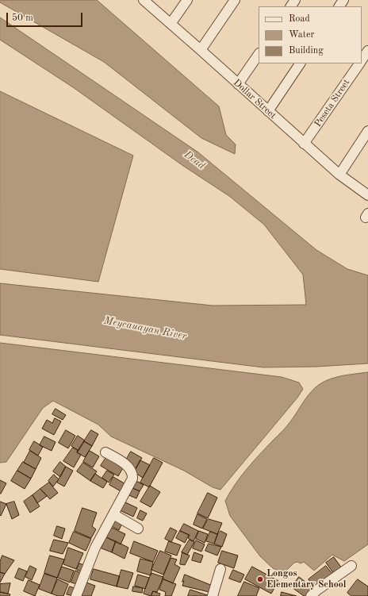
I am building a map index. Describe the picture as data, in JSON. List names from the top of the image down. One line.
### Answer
{"streets":{"street":["Dollar Street","Peseta Street"]},"crossings":[["Dollar Street","Peseta Street"]],"water":["Dead","Meycauayan River"],"places":["Longos Elementary School"],"legend":["Road","Water","Building"],"scale_bar":"50 m"}
